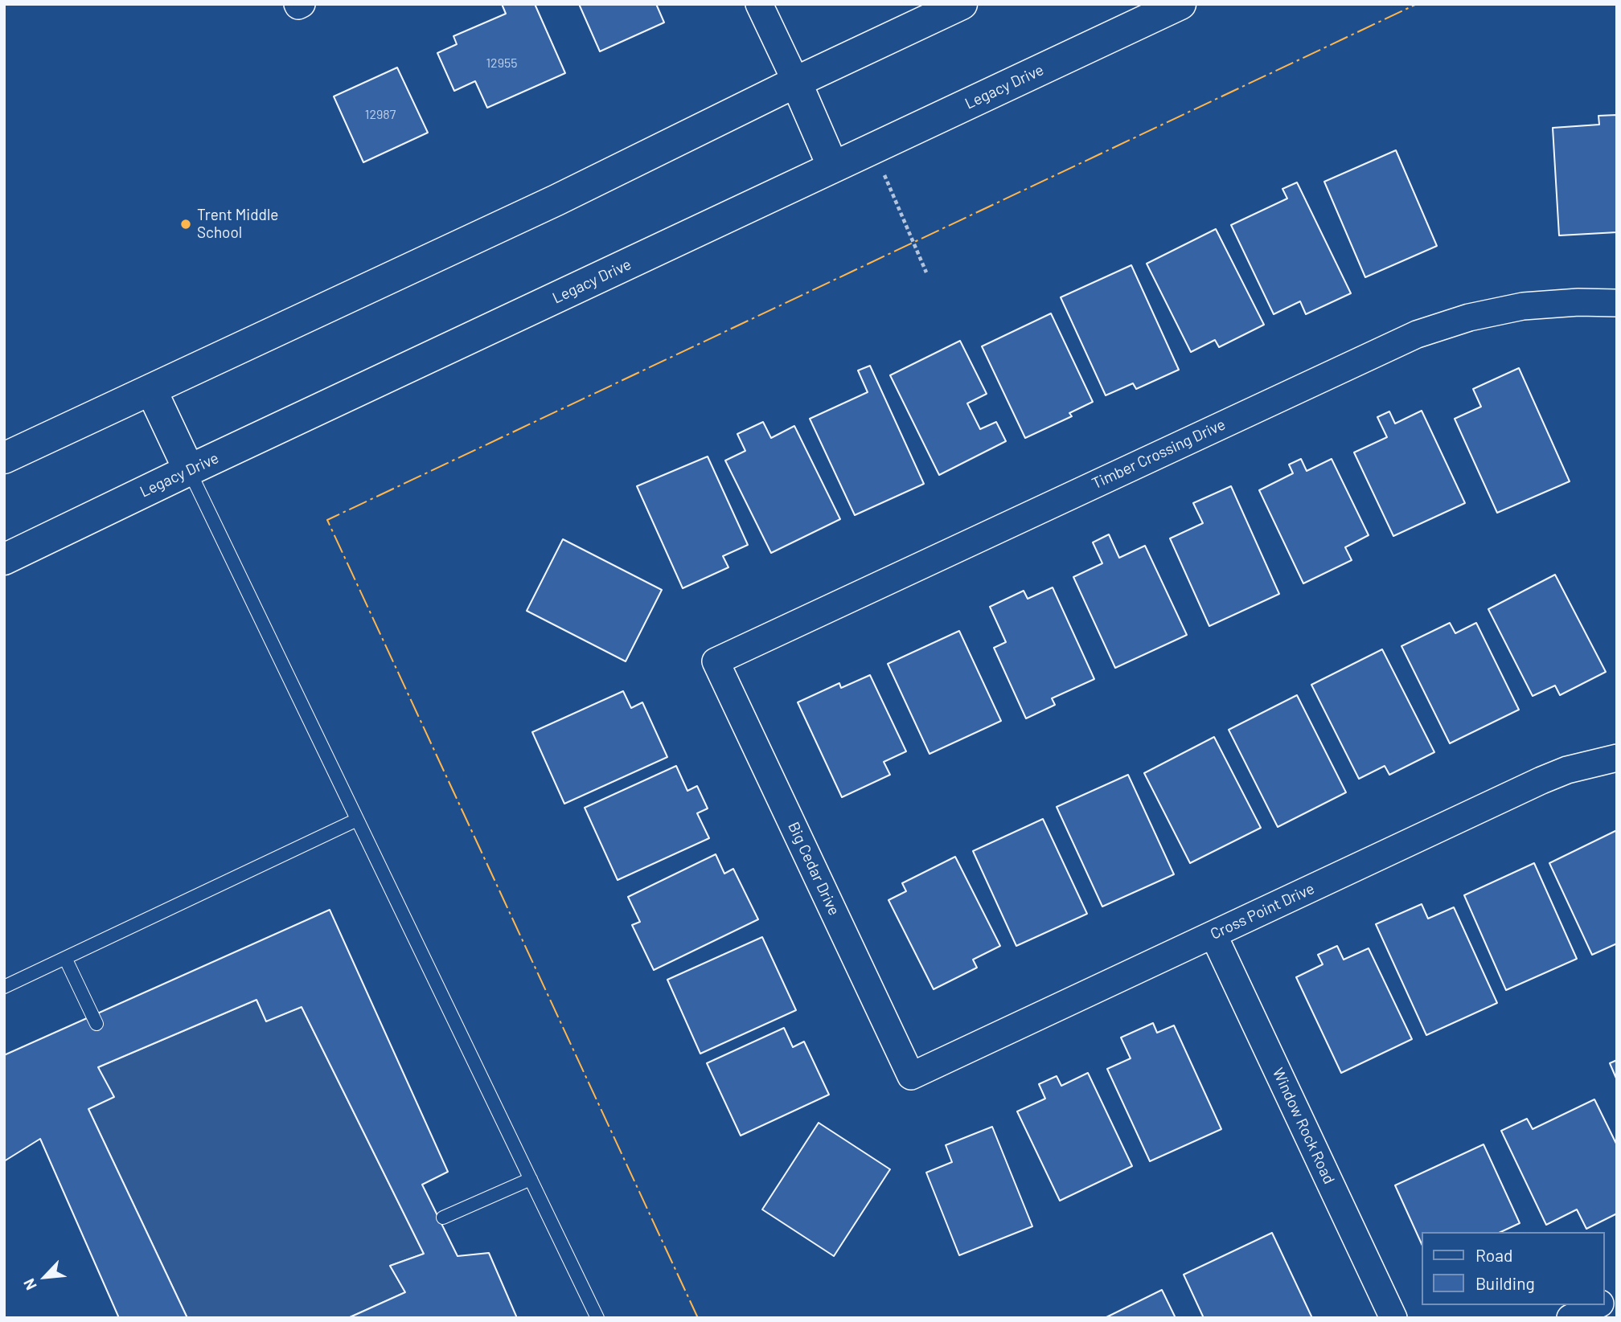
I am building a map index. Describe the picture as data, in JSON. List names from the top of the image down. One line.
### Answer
{"streets":{"main road":["Legacy Drive"],"street":["Timber Crossing Drive","Big Cedar Drive","Cross Point Drive","Window Rock Road"]},"crossings":[["Timber Crossing Drive","Big Cedar Drive"],["Big Cedar Drive","Cross Point Drive"],["Cross Point Drive","Window Rock Road"]],"places":["Trent Middle School"],"house_numbers":["12955","12987"],"legend":["Road","Building"],"north":"bottom left"}
